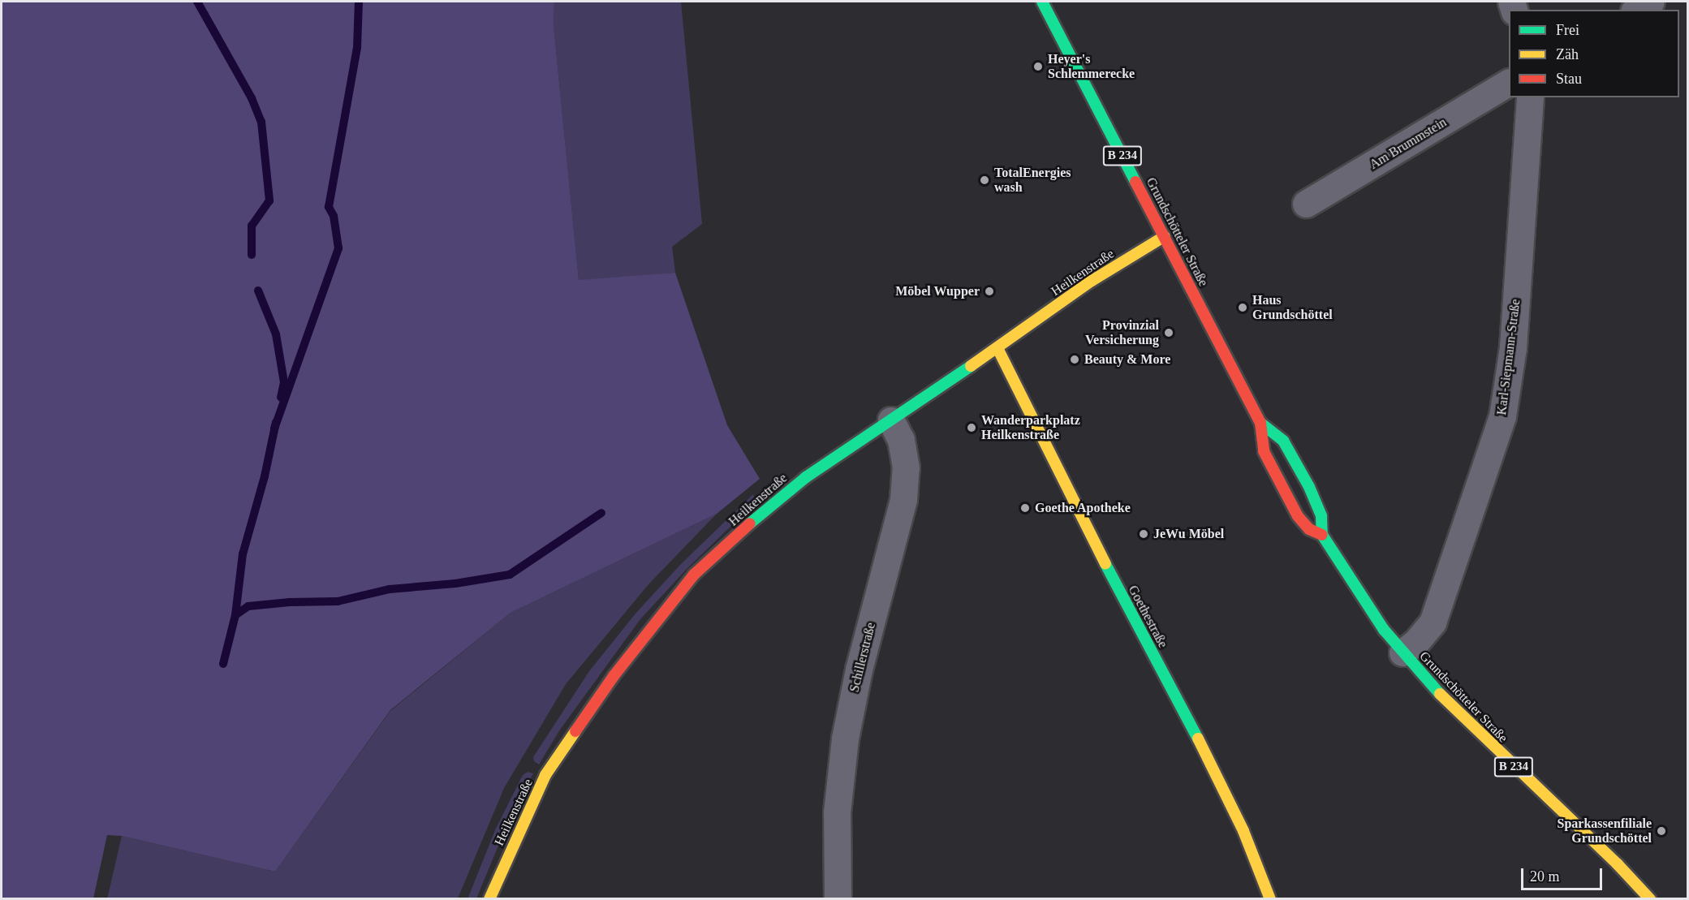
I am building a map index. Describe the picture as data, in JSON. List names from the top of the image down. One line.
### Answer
{"streets":{"street":["Am Brummstein","B 234","Grundschötteler Straße","Heilkenstraße","Karl-Siepmann-Straße","Goethestraße","Schillerstraße"]},"crossings":[["Grundschötteler Straße","Heilkenstraße"],["Grundschötteler Straße","Karl-Siepmann-Straße"],["Heilkenstraße","Goethestraße"],["Heilkenstraße","Schillerstraße"]],"places":["Heyer's Schlemmerecke","TotalEnergies wash","Möbel Wupper","Haus Grundschöttel","Provinzial Versicherung","Beauty & More","Wanderparkplatz Heilkenstraße","Goethe Apotheke","JeWu Möbel","Sparkassenfiliale Grundschöttel"],"legend":["Frei","Zäh","Stau"],"scale_bar":"20 m"}
